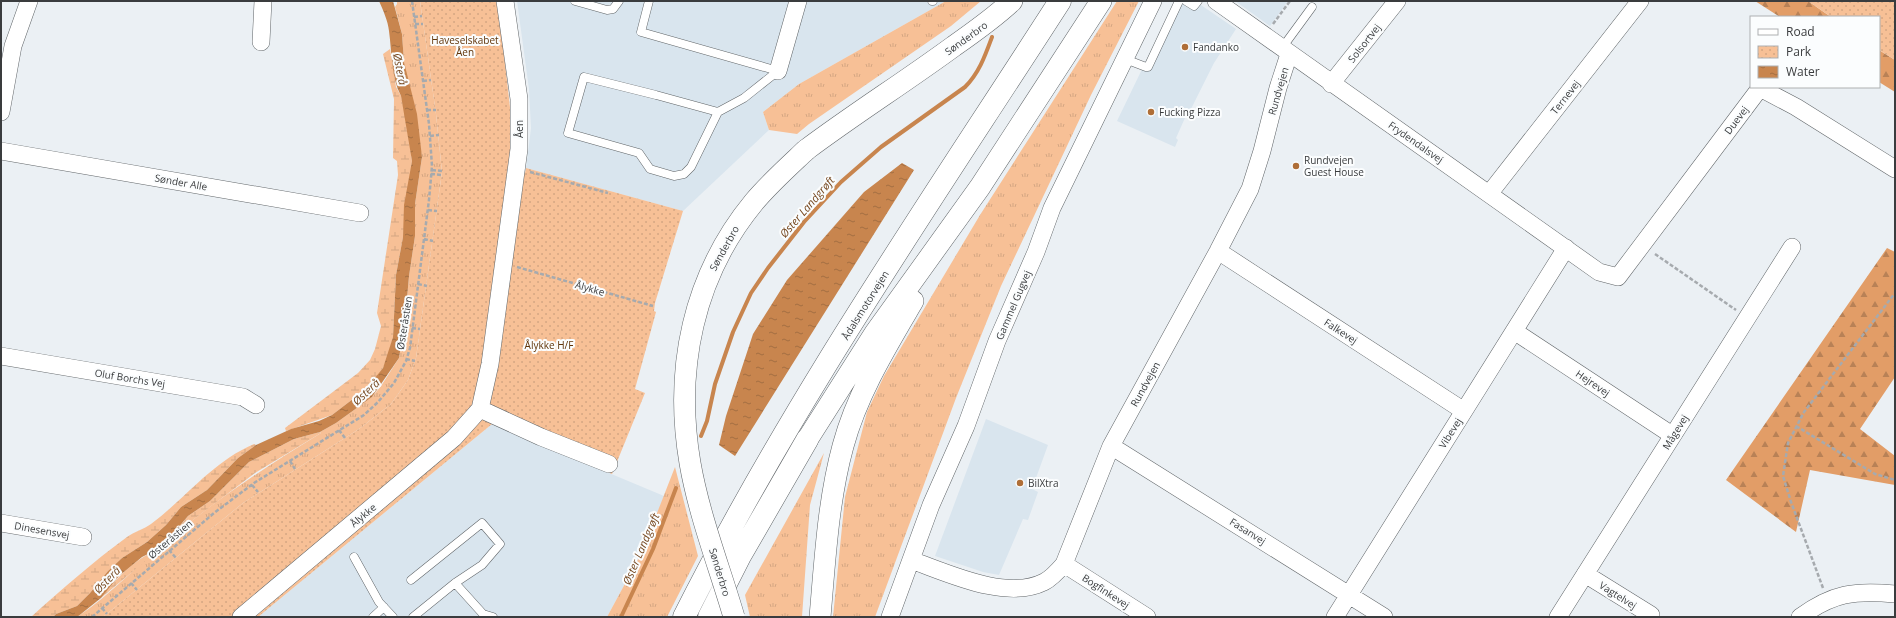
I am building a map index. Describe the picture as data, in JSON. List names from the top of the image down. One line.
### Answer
{"streets":{"highway":["Ådalsmotorvejen"],"street":["Sønderbro","Solsortvej","Rundvejen","Ternevej","Duevej","Åen","Frydendalsvej","Sønder Alle","Ålykke","Gammel Gugvej","Falkevej","Oluf Borchs Vej","Hejrevej","Mågevej","Vibevej","Dinesensvej","Fasanvej","Bogfinkevej","Vagtelvej"],"path":["Østeråstien"]},"crossings":[["Solsortvej","Frydendalsvej"],["Rundvejen","Frydendalsvej"],["Rundvejen","Gammel Gugvej"],["Rundvejen","Falkevej"],["Rundvejen","Fasanvej"],["Rundvejen","Bogfinkevej"],["Ternevej","Frydendalsvej"],["Duevej","Frydendalsvej"],["Åen","Ålykke"],["Frydendalsvej","Vibevej"],["Falkevej","Vibevej"],["Hejrevej","Mågevej"],["Hejrevej","Vibevej"],["Mågevej","Vagtelvej"],["Vibevej","Fasanvej"]],"water":["Østerå","Øster Landgrøft"],"parks":["Haveselskabet Åen","Ålykke H/F"],"places":["Fandanko","Fucking Pizza","Rundvejen Guest House","BilXtra"],"legend":["Road","Park","Water"]}
